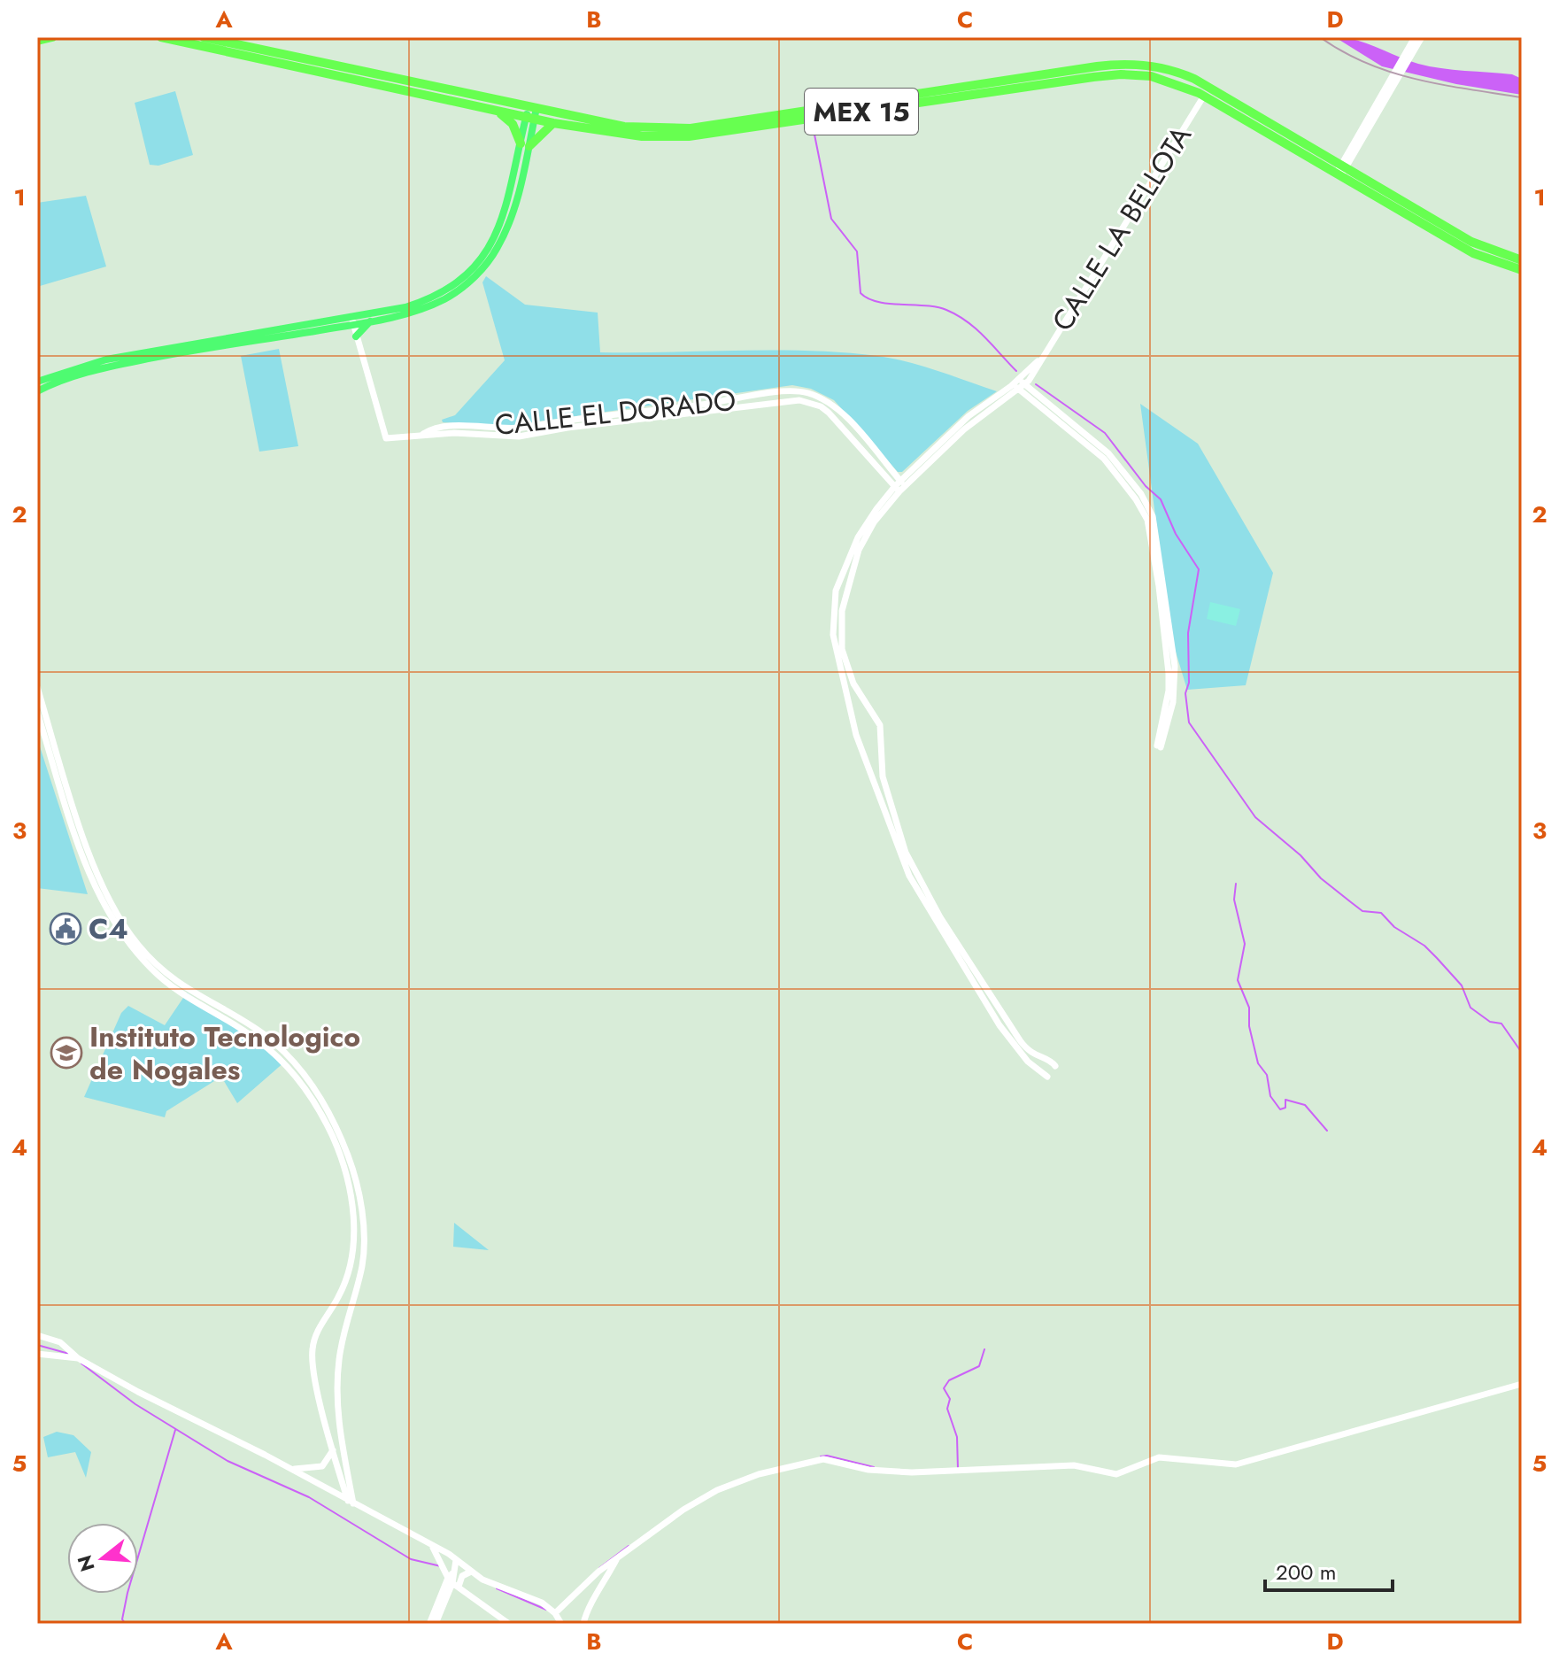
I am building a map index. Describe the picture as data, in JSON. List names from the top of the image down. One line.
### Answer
{"streets":{"highway":["MEX 15"],"street":["CALLE LA BELLOTA","CALLE EL DORADO"]},"crossings":[["MEX 15","CALLE LA BELLOTA"]],"places":{"public building":["C4"],"school or university":["Instituto Tecnologico de Nogales"]},"scale_bar":"200 m","north":"left","grid":{"columns":["A","B","C","D"],"rows":["1","2","3","4","5"]}}
